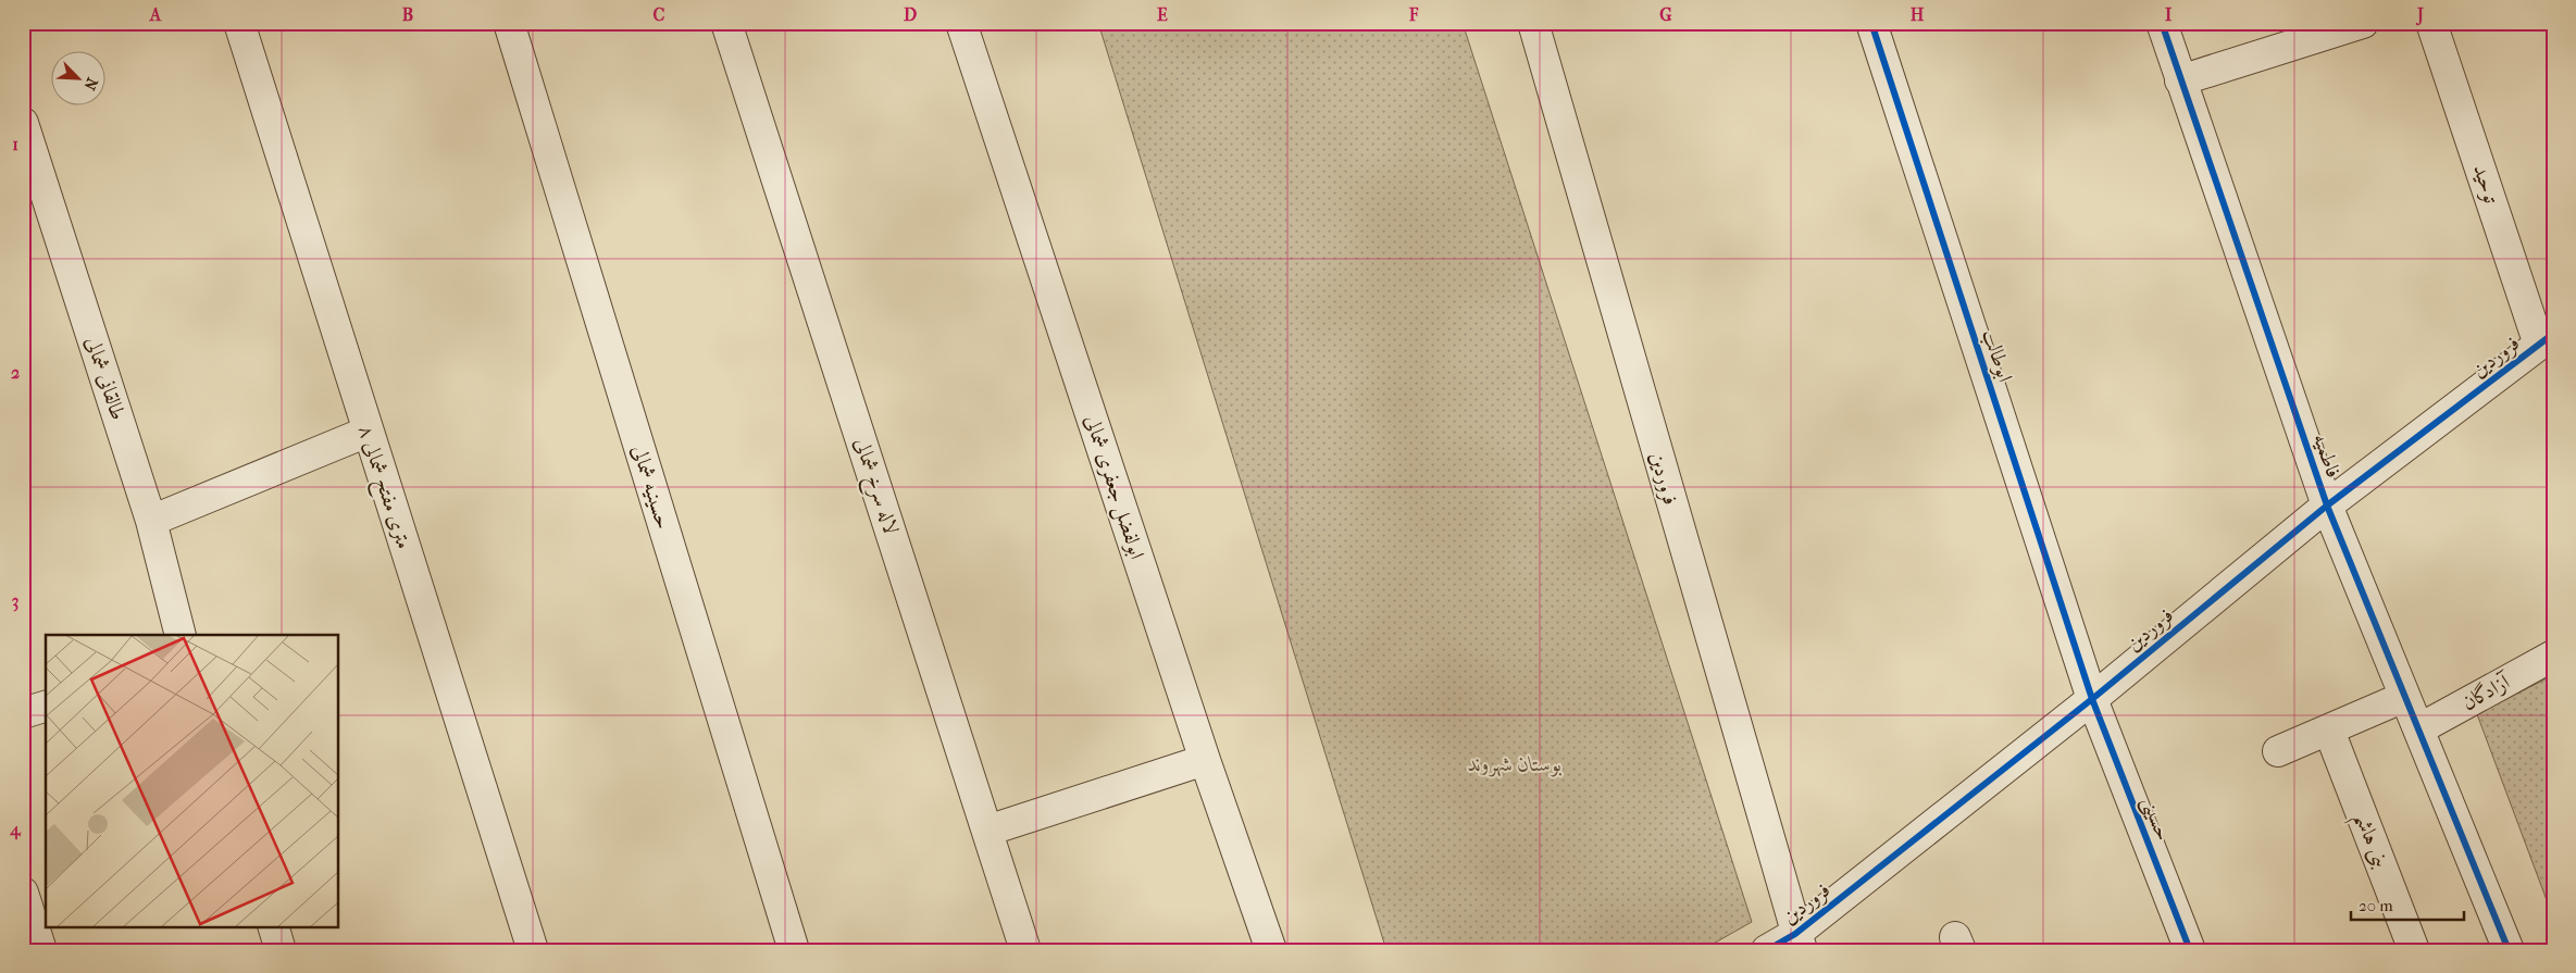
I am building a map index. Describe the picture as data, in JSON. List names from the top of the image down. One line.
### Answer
{"streets":{"street":["توحید","ابوطالب","فروردین","طالقانی شمالی","فاطمیه","لاله سرخ شمالی","۸ متری مفتح شمالی","حسینیه شمالی","ابولفضل جعفری شمالی","آزادگان","حسینی","بنی هاشم"]},"crossings":[["توحید","فروردین"],["ابوطالب","فروردین"],["ابوطالب","حسینی"],["فروردین","فاطمیه"],["فروردین","حسینی"],["فاطمیه","آزادگان"]],"parks":["بوستان شهروند"],"scale_bar":"20 m","north":"bottom right","grid":{"columns":["A","B","C","D","E","F","G","H","I","J"],"rows":["1","2","3","4"]}}
